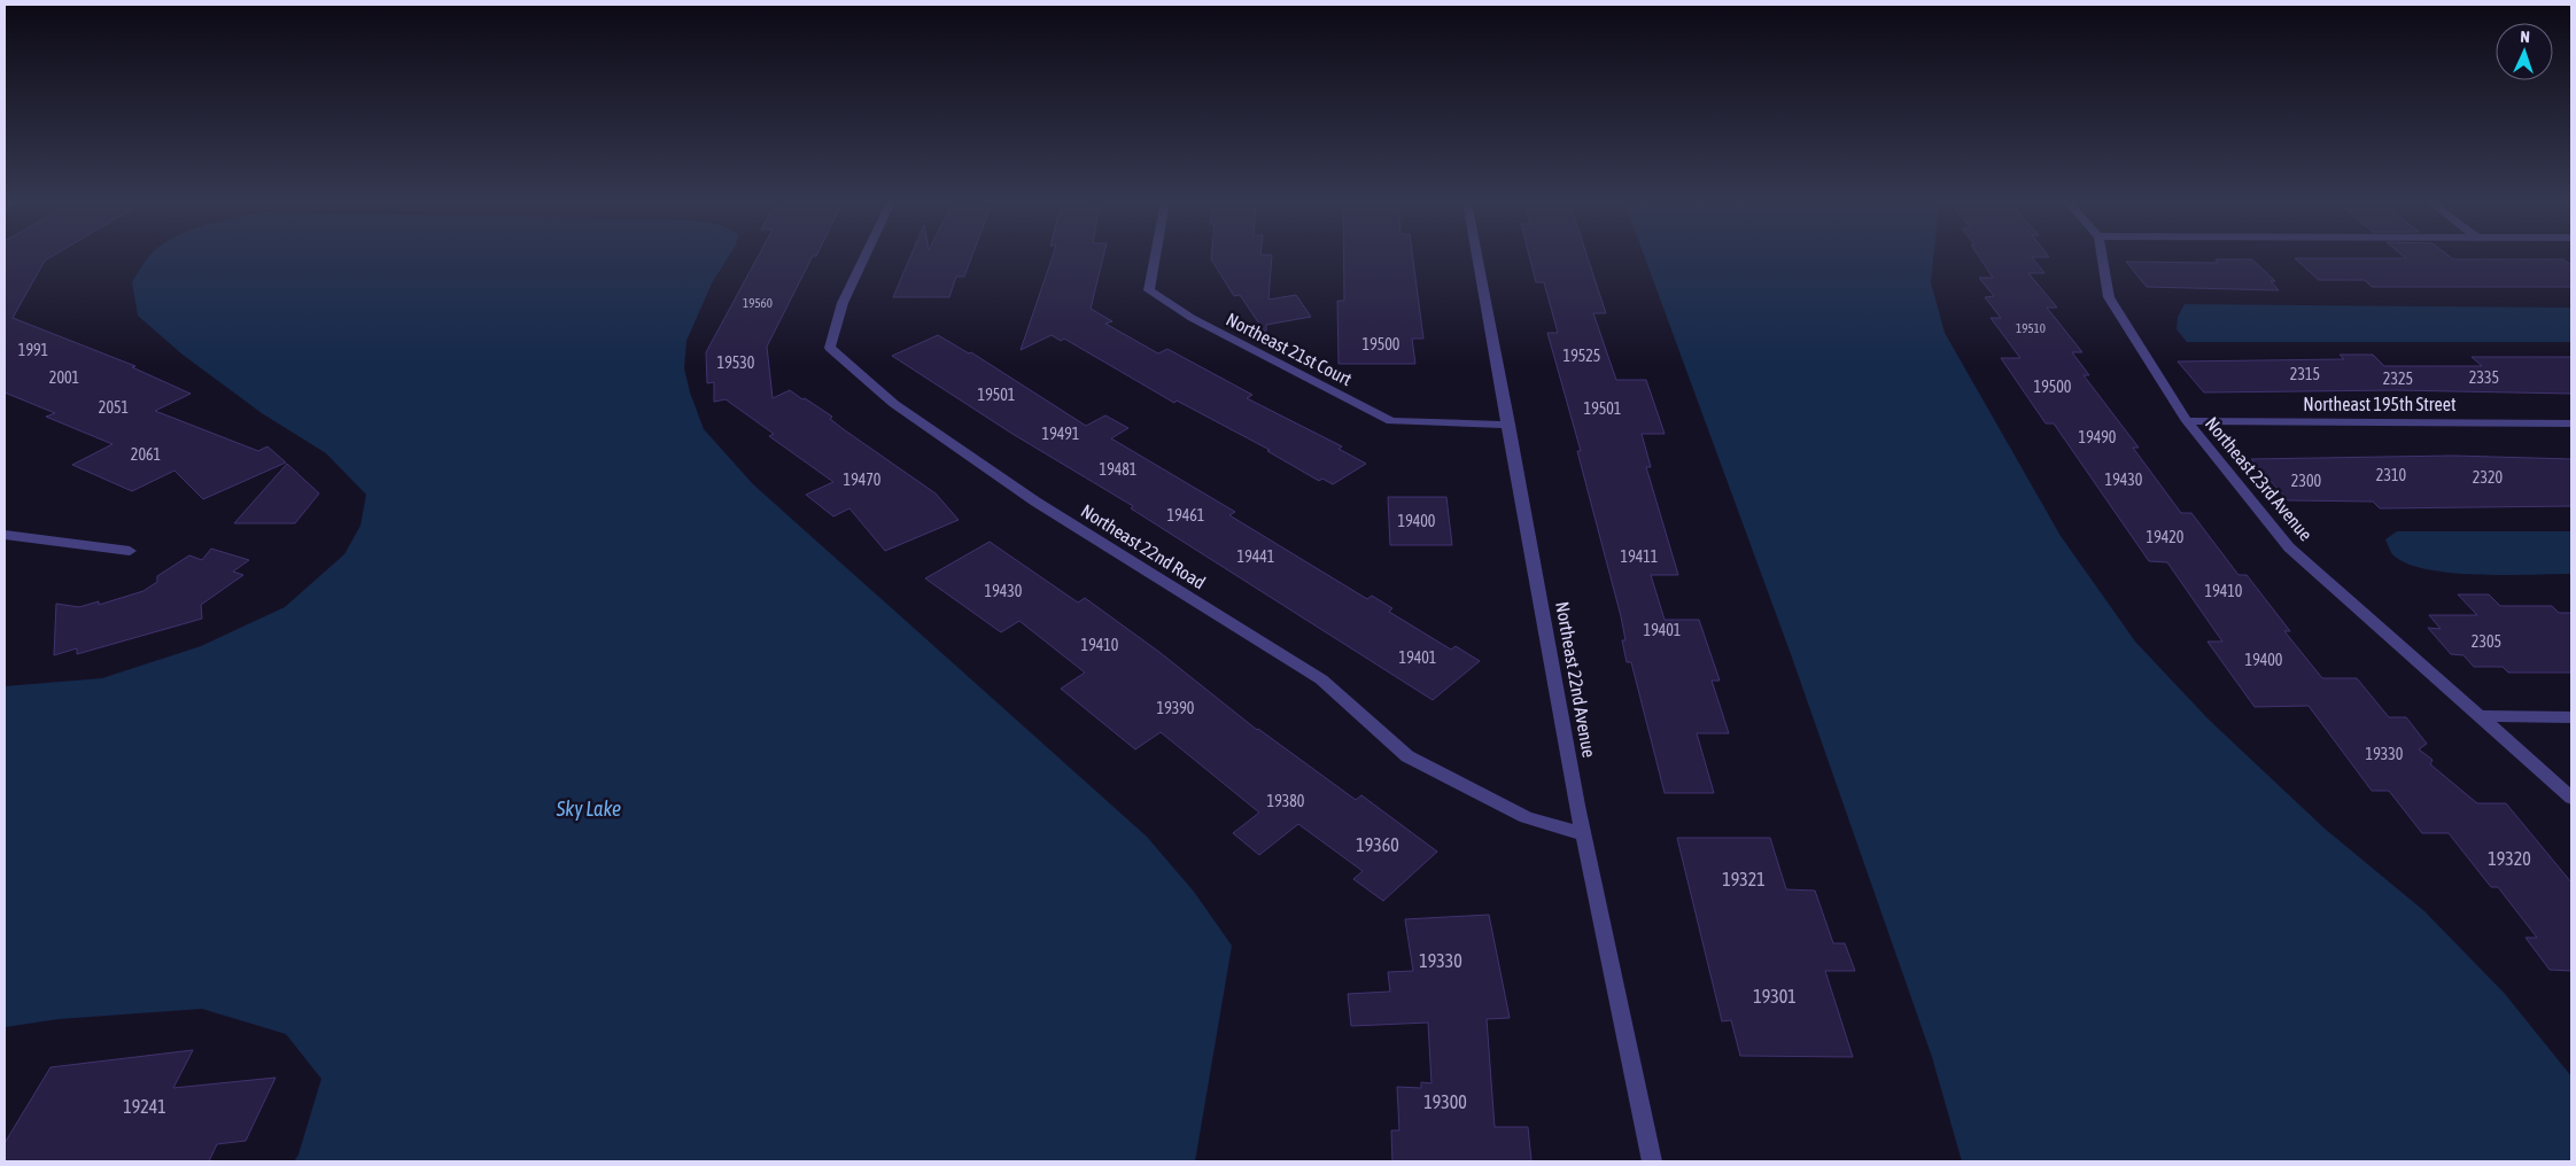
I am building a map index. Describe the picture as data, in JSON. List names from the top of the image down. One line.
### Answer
{"streets":{"street":["Northeast 21st Court","Northeast 195th Street","Northeast 23rd Avenue","Northeast 22nd Road","Northeast 22nd Avenue"]},"crossings":[["Northeast 21st Court","Northeast 22nd Avenue"],["Northeast 195th Street","Northeast 23rd Avenue"],["Northeast 22nd Road","Northeast 22nd Avenue"]],"water":["Sky Lake"],"house_numbers":["19560","19510","19500","1991","19525","19530","2315","2001","2335","2325","19500","19501","2051","19501","19491","19490","2061","19481","2310","2320","19470","19430","2300","19461","19400","19420","19441","19411","19430","19410","19401","2305","19410","19401","19400","19390","19330","19380","19360","19320","19321","19330","19301","19300","19241"],"north":"top"}
